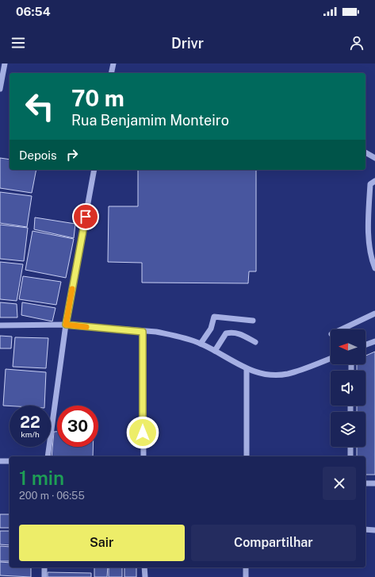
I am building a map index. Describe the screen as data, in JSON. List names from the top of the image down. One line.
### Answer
{"north":"left","page":{"status":"06:54","header":"Drivr","turn":["70 m","Rua Benjamim Monteiro"],"then":"Depois","speed":"22 km/h","limit":"30","heading":["1 min","200 m · 06:55"],"buttons":["Sair","Compartilhar"]}}
